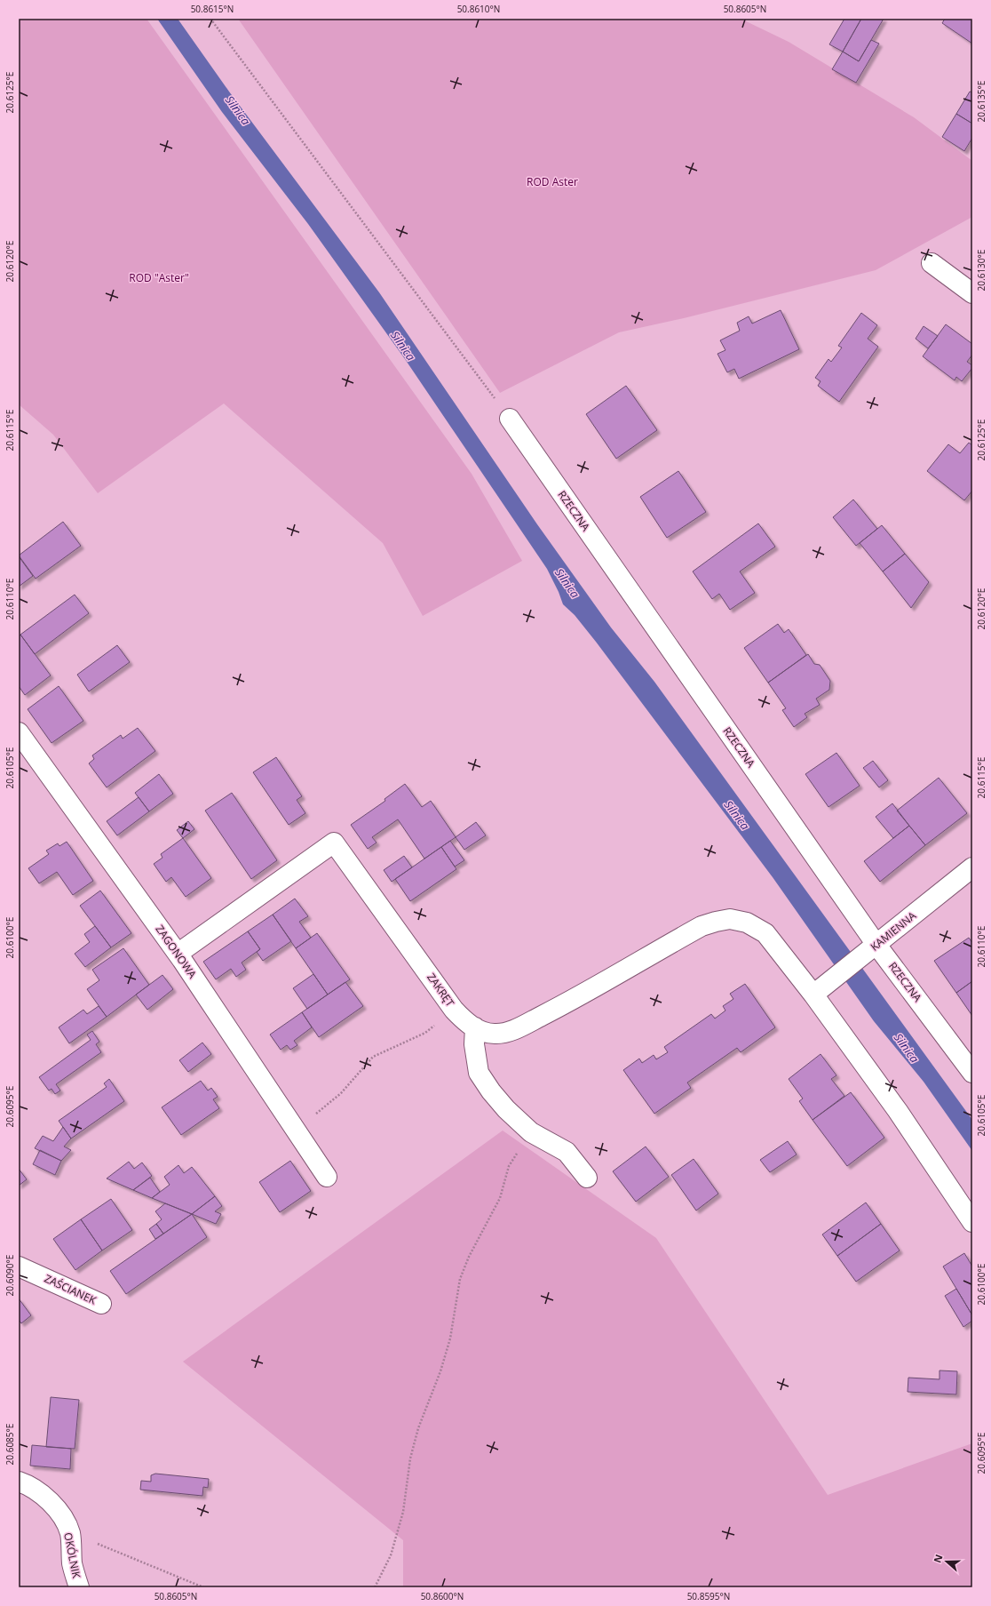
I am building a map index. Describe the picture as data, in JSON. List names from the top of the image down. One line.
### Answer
{"streets":{"street":["RZECZNA","KAMIENNA","ZAGONOWA","ZAKRĘT","ZAŚCIANEK","OKÓLNIK"]},"crossings":[["RZECZNA","KAMIENNA"],["ZAGONOWA","ZAKRĘT"]],"water":["Silnica"],"parks":["ROD Aster","ROD \"Aster\""],"north":"left","coordinates":["50.8615°N","50.8610°N","50.8605°N","20.6125°E","20.6135°E","20.6120°E","20.6130°E","20.6115°E","20.6110°E","20.6105°E","20.6100°E","20.6095°E","20.6090°E","20.6085°E","50.8600°N","50.8595°N"]}
